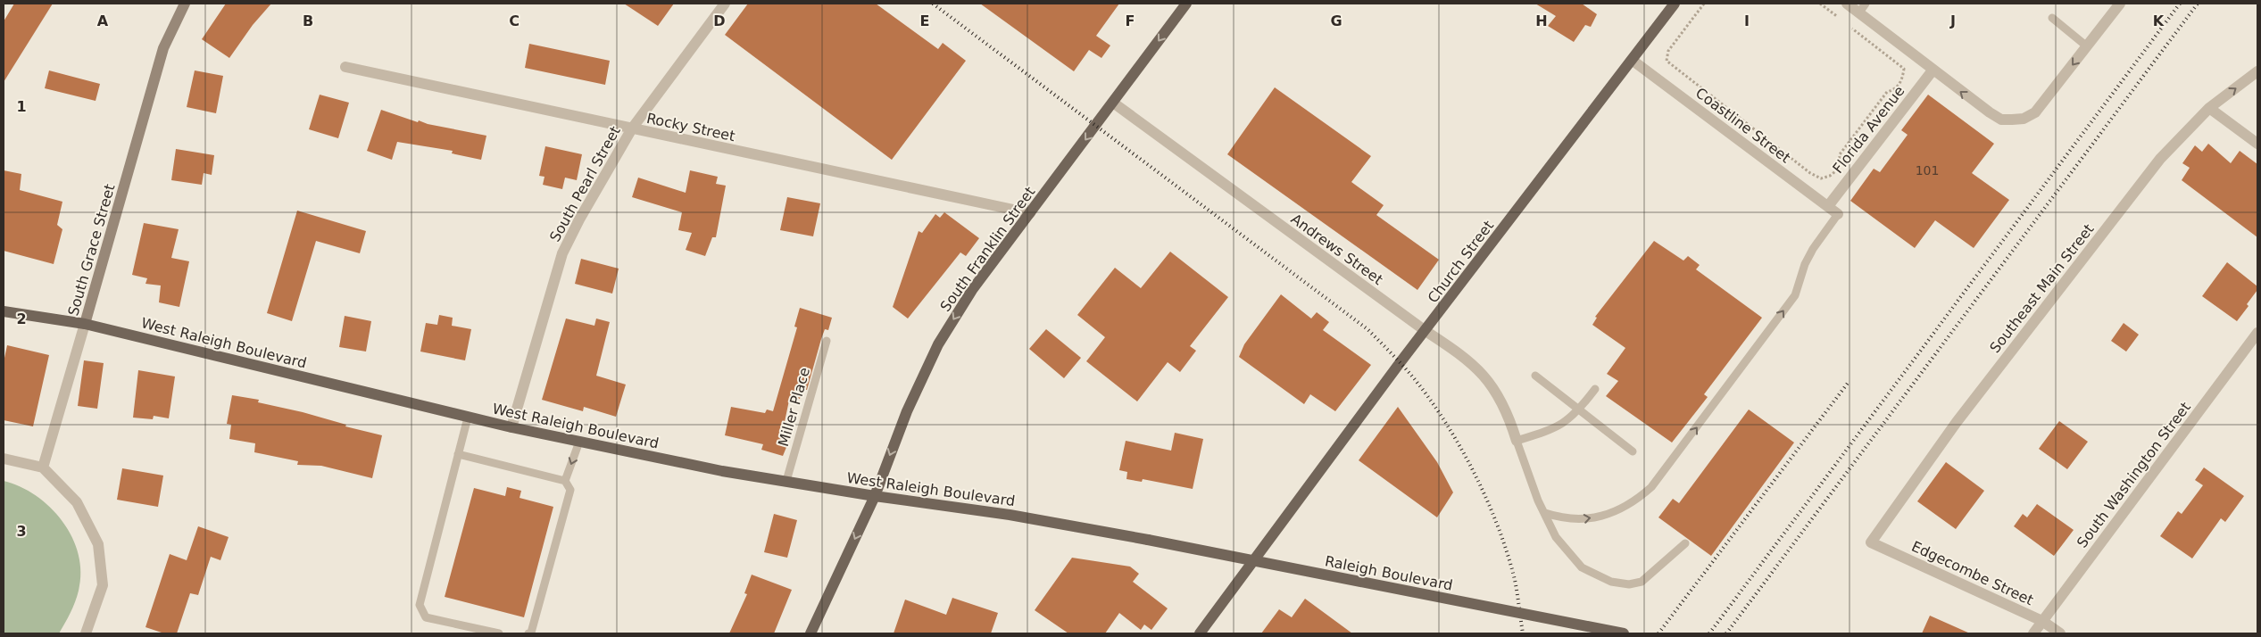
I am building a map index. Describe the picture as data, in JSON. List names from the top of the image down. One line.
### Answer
{"streets":{"main road":["South Franklin Street","Church Street","West Raleigh Boulevard","Raleigh Boulevard"],"street":["Coastline Street","Rocky Street","Florida Avenue","South Pearl Street","Andrews Street","South Grace Street","Southeast Main Street","South Washington Street","Edgecombe Street"],"lane":["Miller Place"]},"crossings":[["Coastline Street","Florida Avenue"],["Coastline Street","Church Street"],["Rocky Street","South Pearl Street"],["Rocky Street","South Franklin Street"],["South Pearl Street","West Raleigh Boulevard"],["South Franklin Street","Andrews Street"],["South Franklin Street","West Raleigh Boulevard"],["Andrews Street","Church Street"],["South Grace Street","West Raleigh Boulevard"],["Southeast Main Street","Edgecombe Street"],["West Raleigh Boulevard","Miller Place"],["West Raleigh Boulevard","Raleigh Boulevard"],["South Washington Street","Edgecombe Street"]],"one_way":["South Franklin Street"],"house_numbers":["101"],"grid":{"columns":["A","B","C","D","E","F","G","H","I","J","K"],"rows":["1","2","3"]}}
